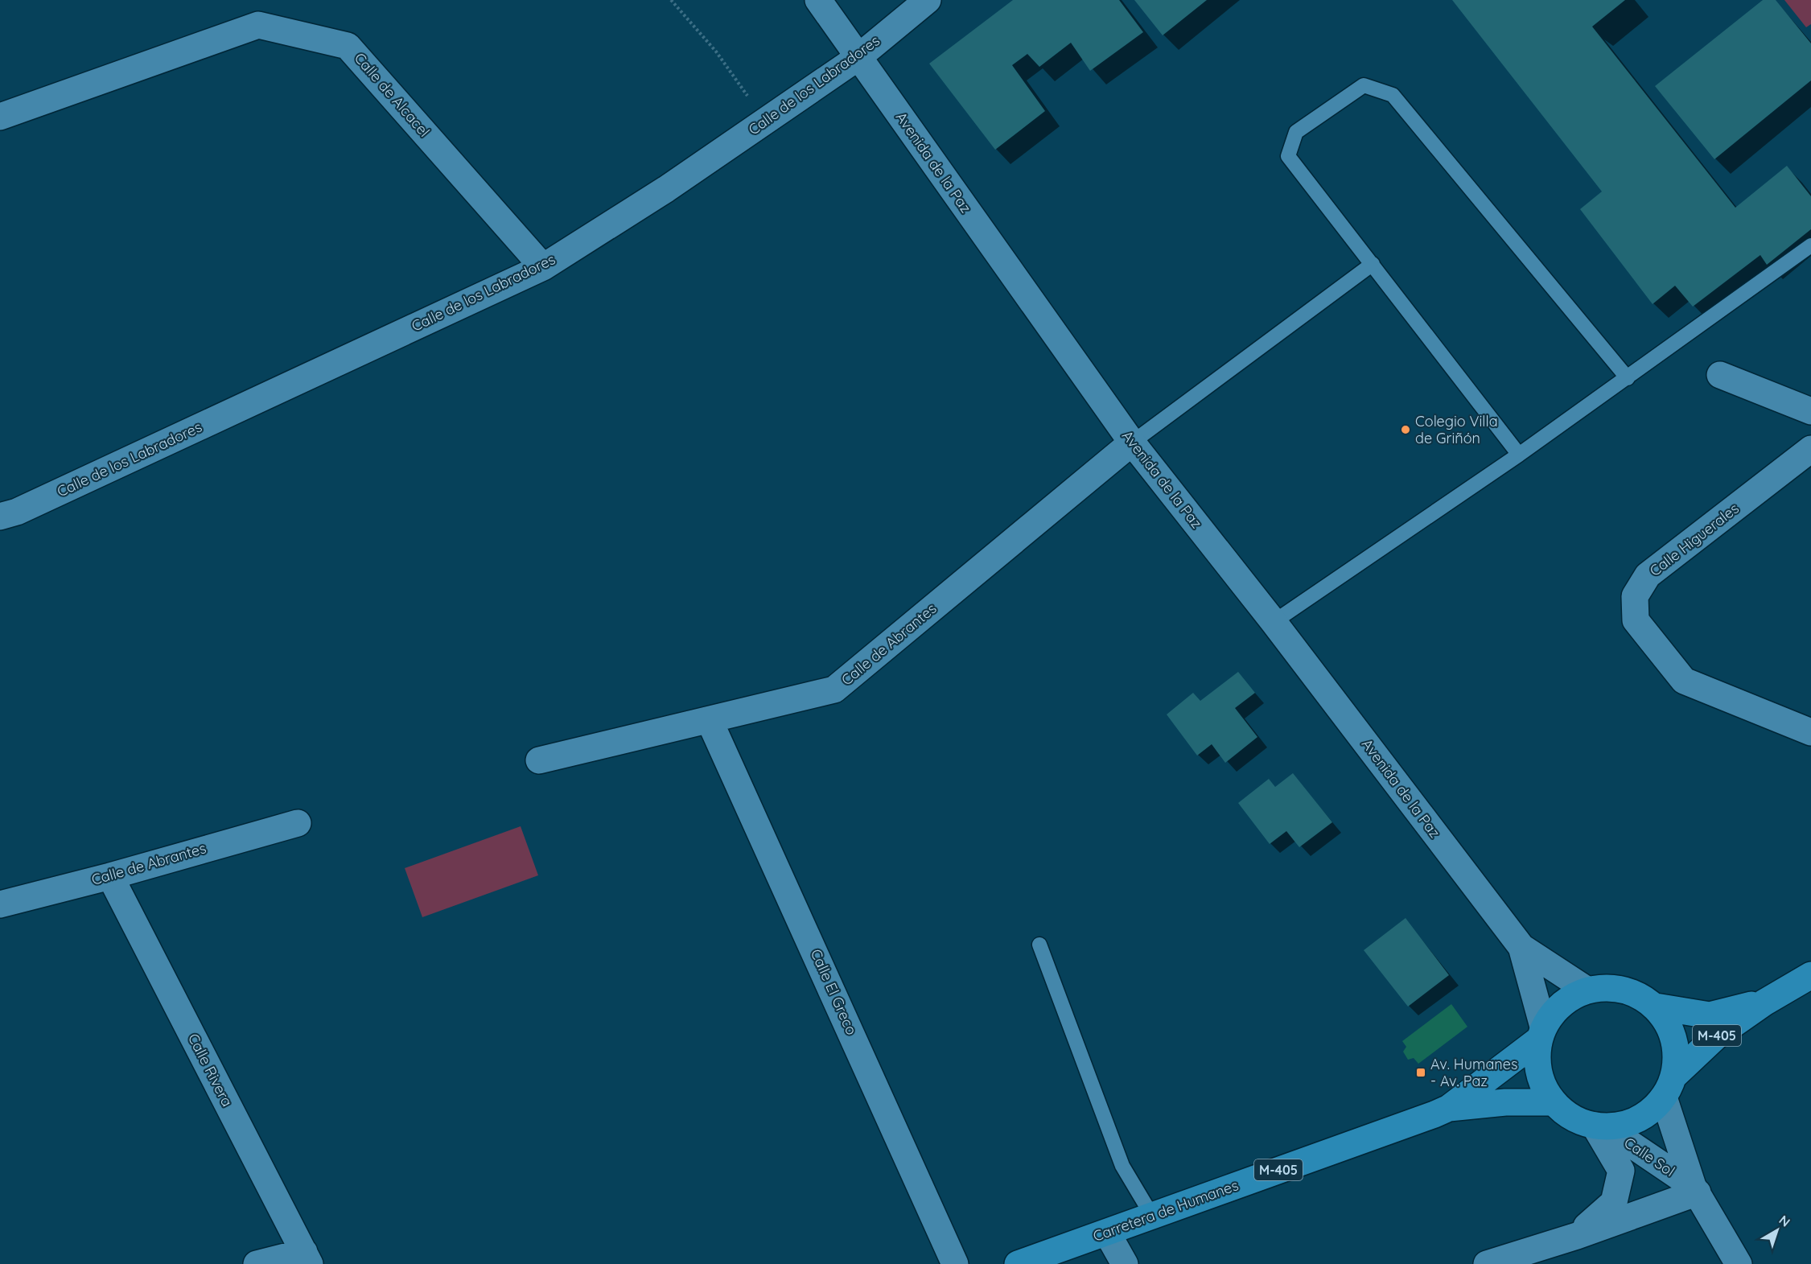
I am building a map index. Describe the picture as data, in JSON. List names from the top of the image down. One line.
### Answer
{"streets":{"main road":["M-405","Carretera de Humanes"],"street":["Calle de los Labradores","Calle de Alcacel","Avenida de la Paz","Calle Higuerales","Calle de Abrantes","Calle El Greco","Calle Rivera","Calle Sol"]},"crossings":[["Calle de los Labradores","Calle de Alcacel"],["Calle de los Labradores","Avenida de la Paz"],["Avenida de la Paz","Calle de Abrantes"],["Avenida de la Paz","M-405"],["Avenida de la Paz","Calle Sol"],["Avenida de la Paz","Carretera de Humanes"],["Calle de Abrantes","Calle El Greco"],["Calle de Abrantes","Calle Rivera"],["M-405","Calle Sol"],["M-405","Carretera de Humanes"],["Calle Sol","Carretera de Humanes"]],"places":{"other":["Colegio Villa de Griñón"],"transit":["Av. Humanes - Av. Paz"]},"north":"top right"}
